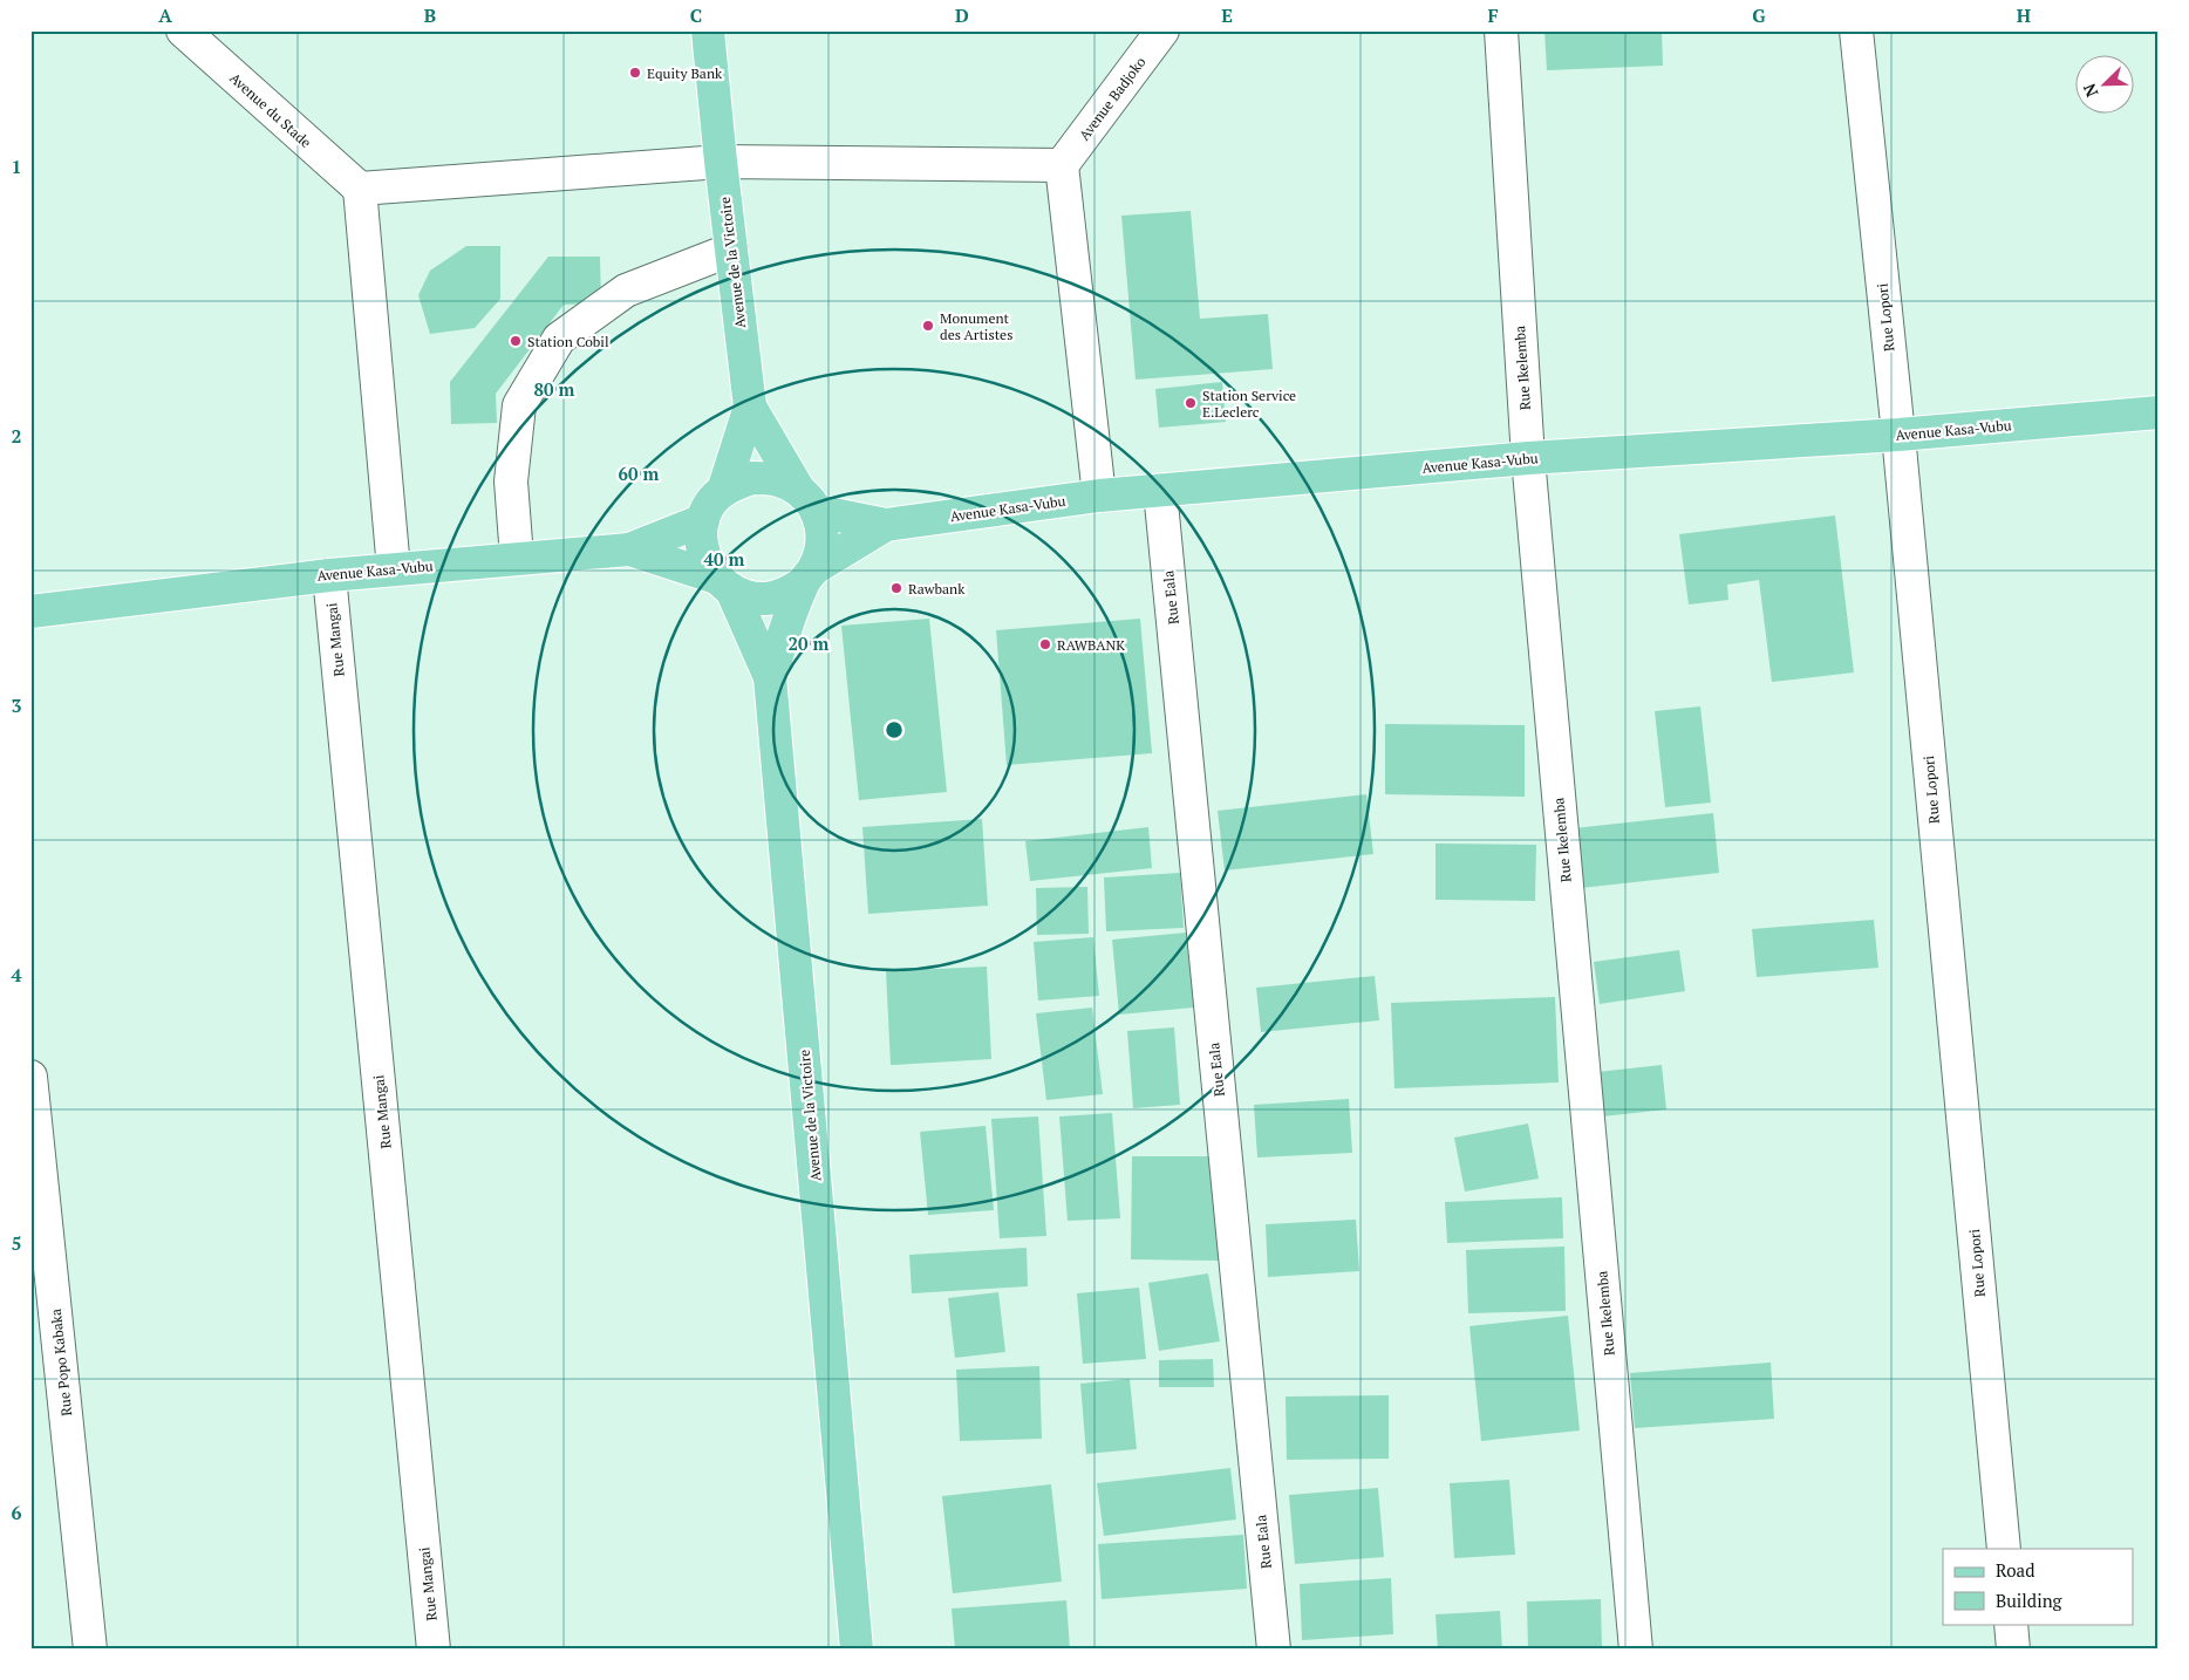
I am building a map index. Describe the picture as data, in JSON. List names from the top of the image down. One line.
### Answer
{"streets":{"main road":["Avenue de la Victoire","Avenue Kasa-Vubu"],"street":["Avenue Badjoko","Avenue du Stade","Rue Lopori","Rue Ikelemba","Rue Eala","Rue Mangai","Rue Popo Kabaka"]},"crossings":[["Avenue de la Victoire","Avenue Kasa-Vubu"],["Rue Lopori","Avenue Kasa-Vubu"],["Rue Ikelemba","Avenue Kasa-Vubu"],["Avenue Kasa-Vubu","Rue Eala"],["Avenue Kasa-Vubu","Rue Mangai"]],"places":["Equity Bank","Monument des Artistes","Station Cobil","Station Service E.Leclerc","Rawbank","RAWBANK"],"legend":["Road","Building"],"north":"bottom left","grid":{"columns":["A","B","C","D","E","F","G","H"],"rows":["1","2","3","4","5","6"]},"rings":["80 m","60 m","40 m","20 m"]}
